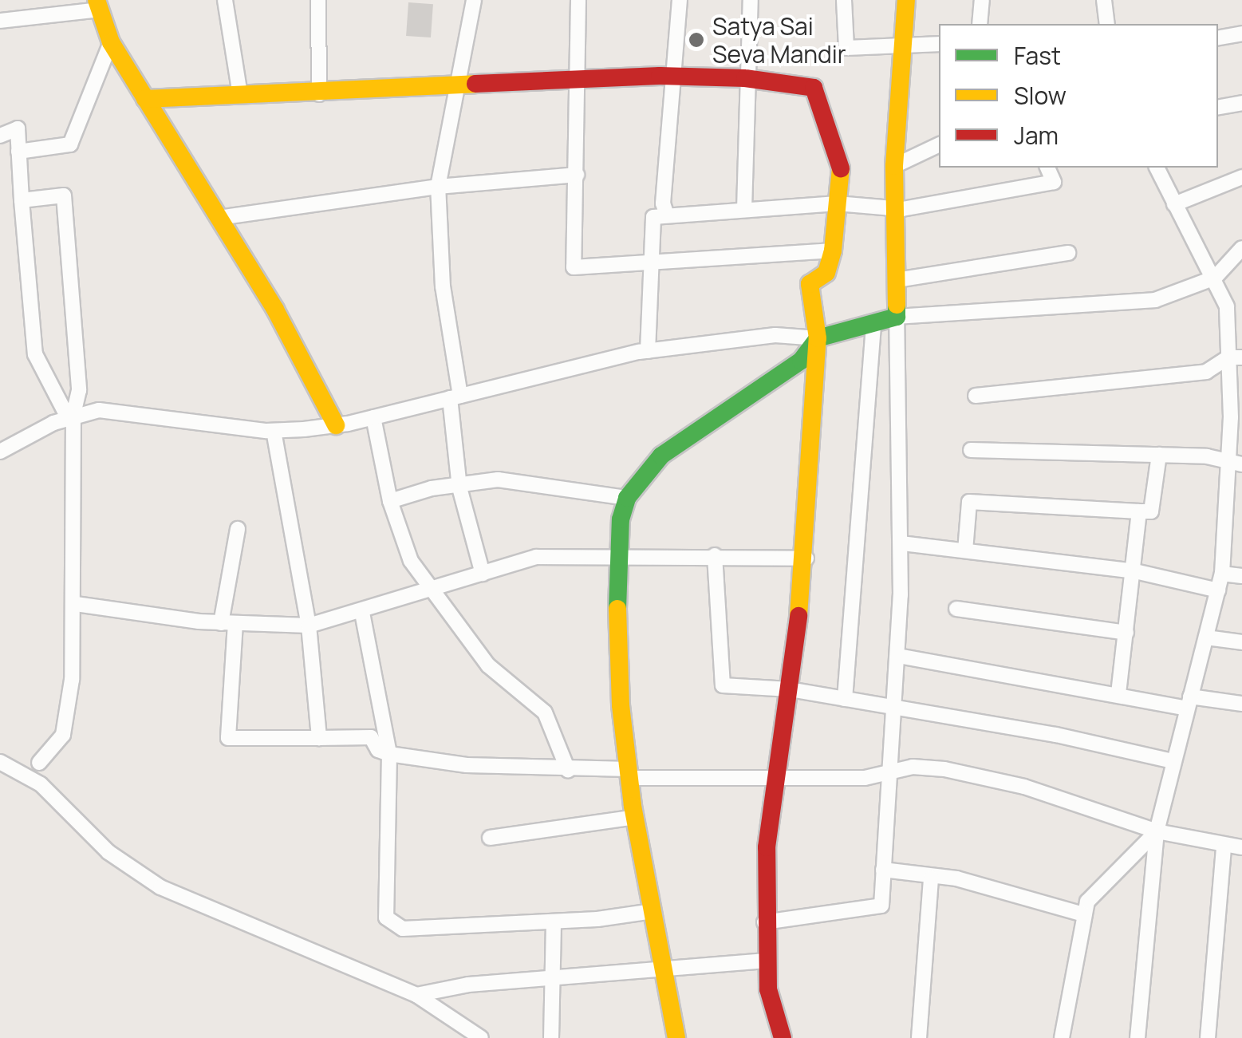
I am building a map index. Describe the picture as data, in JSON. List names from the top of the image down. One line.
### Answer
{"places":["Satya Sai Seva Mandir"],"legend":["Fast","Slow","Jam"]}
